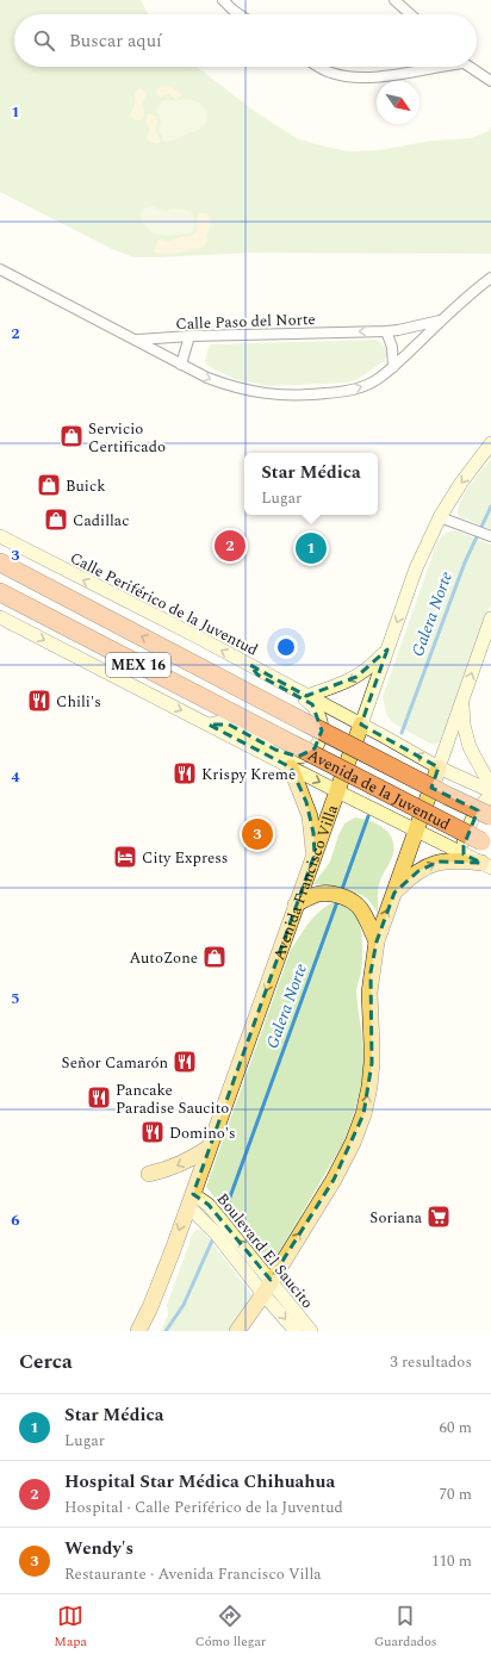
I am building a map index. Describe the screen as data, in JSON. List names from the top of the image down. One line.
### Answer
{"streets":{"highway":["MEX 16","Avenida de la Juventud"],"main road":["Calle Periférico de la Juventud","Avenida Francisco Villa","Boulevard El Saucito"],"street":["Calle Paso del Norte"]},"crossings":[["Calle Periférico de la Juventud","Avenida Francisco Villa"],["Avenida Francisco Villa","Boulevard El Saucito"]],"water":["Galera Norte"],"places":{"shop":["Servicio Certificado","Buick","Cadillac","AutoZone"],"restaurant":["Chili's","Krispy Kreme","Señor Camarón","Pancake Paradise Saucito","Domino's"],"hotel":["City Express"],"supermarket":["Soriana"]},"north":"bottom right","page":{"search":"Buscar aquí","popup":["Star Médica","Lugar"],"pins":["2","1","3"],"heading":["Cerca","3 resultados"],"list":[{"mark":"1","name":"Star Médica","note":"Lugar","value":"60 m"},{"mark":"2","name":"Hospital Star Médica Chihuahua","note":"Hospital · Calle Periférico de la Juventud","value":"70 m"},{"mark":"3","name":"Wendy's","note":"Restaurante · Avenida Francisco Villa","value":"110 m"}],"nav":["Mapa","Cómo llegar","Guardados"]},"grid":{"rows":["1","2","3","4","5","6"]}}
